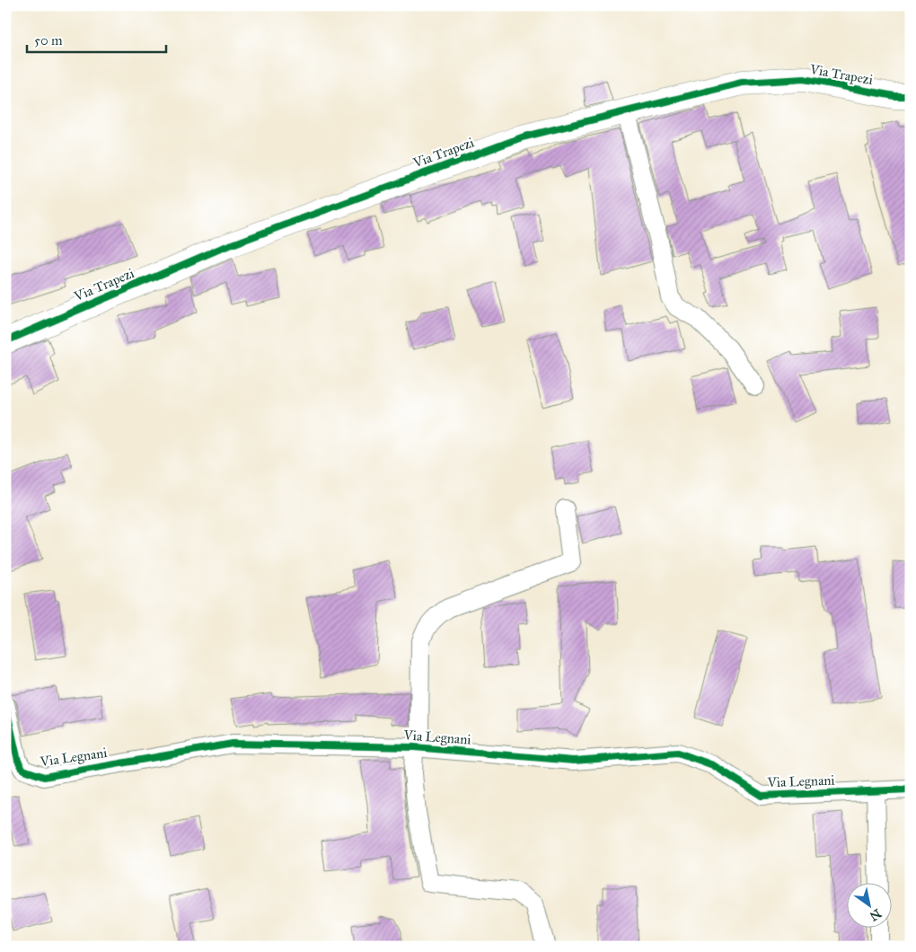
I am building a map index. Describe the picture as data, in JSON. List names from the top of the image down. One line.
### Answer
{"streets":{"street":["Via Trapezi","Via Legnani"]},"scale_bar":"50 m","north":"bottom right"}
